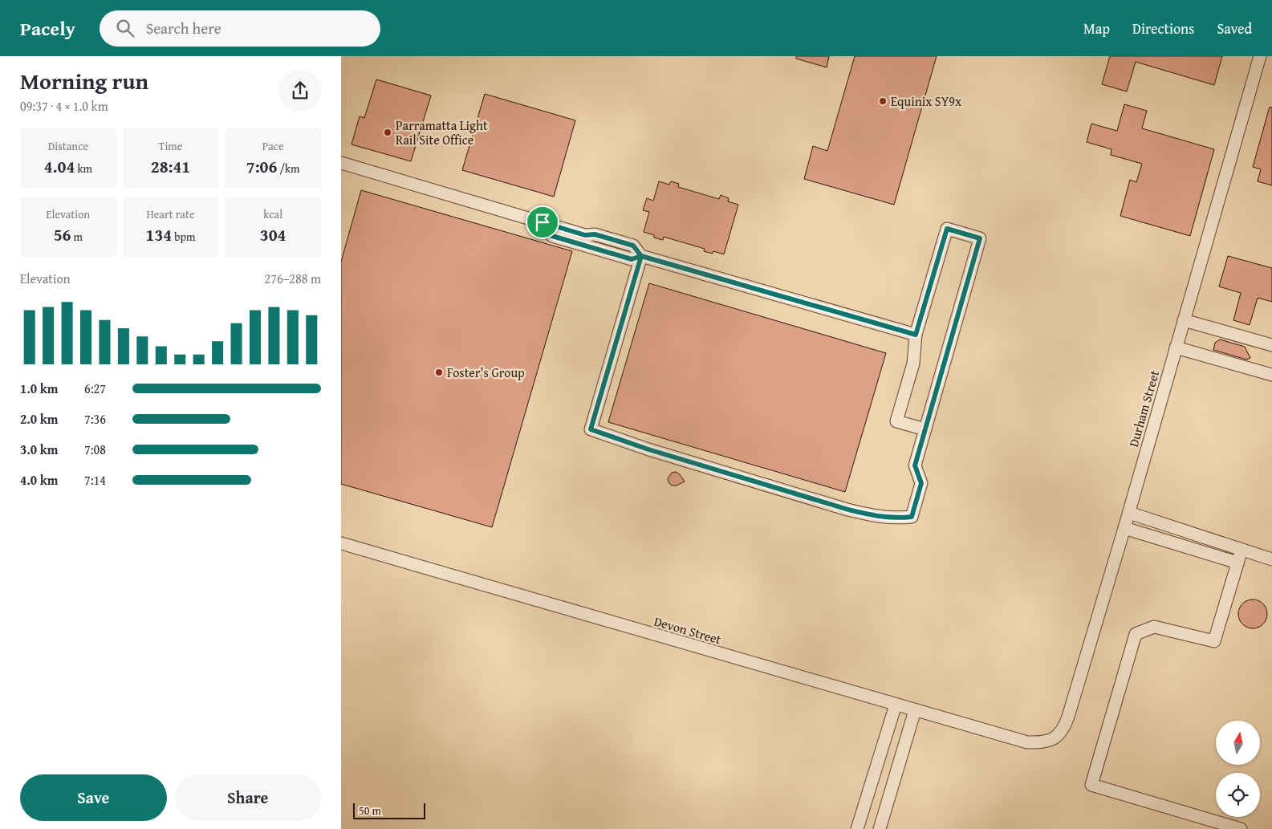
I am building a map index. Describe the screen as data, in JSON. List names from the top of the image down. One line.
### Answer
{"streets":{"street":["Durham Street","Devon Street"]},"crossings":[["Durham Street","Devon Street"]],"places":["Equinix SY9x","Parramatta Light Rail Site Office","Foster's Group"],"scale_bar":"50 m","north":"top","page":{"header":"Pacely","search":"Search here","nav":["Map","Directions","Saved"],"heading":["Morning run","09:37 · 4 × 1.0 km"],"stats":[["Distance","4.04 km"],["Time","28:41"],["Pace","7:06 /km"],["Elevation","56 m"],["Heart rate","134 bpm"],["kcal","304"]],"chart":["Elevation","276–288 m"],"list":[{"name":"1.0 km","note":"6:27"},{"name":"2.0 km","note":"7:36"},{"name":"3.0 km","note":"7:08"},{"name":"4.0 km","note":"7:14"}],"buttons":["Save","Share"],"scale":"50 m"}}
